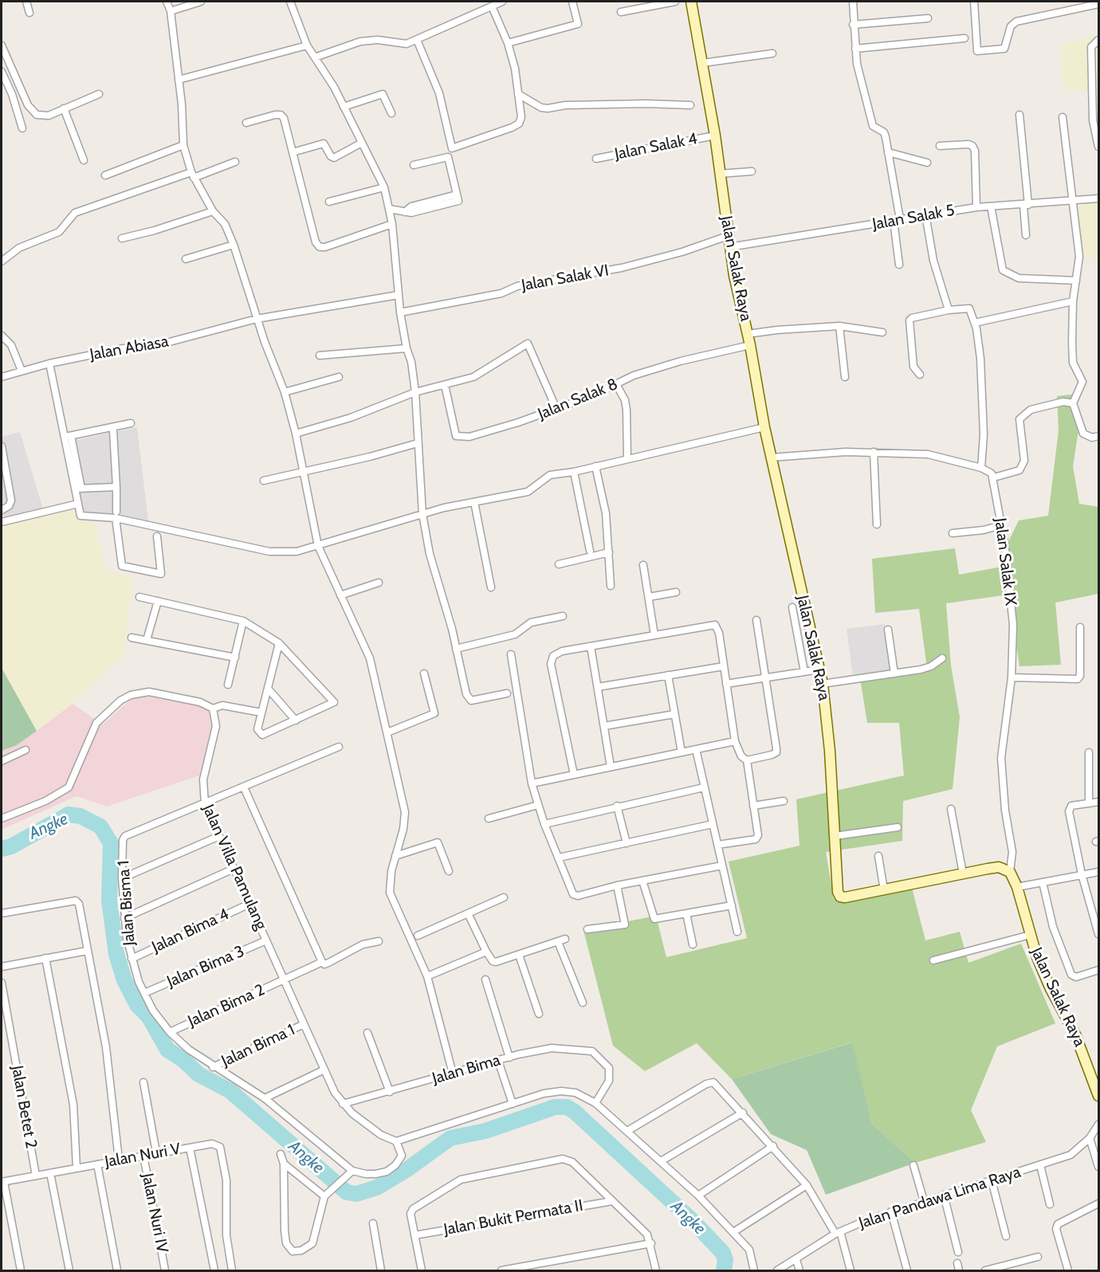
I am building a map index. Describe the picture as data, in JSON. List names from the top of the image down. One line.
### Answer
{"streets":{"street":["Jalan Salak 4","Jalan Salak 5","Jalan Salak Raya","Jalan Salak VI","Jalan Abiasa","Jalan Salak 8","Jalan Salak IX","Jalan Villa Pamulang","Jalan Bisma 1","Jalan Bima 4","Jalan Bima 3","Jalan Bima 2","Jalan Bima 1","Jalan Bima","Jalan Betet 2","Jalan Nuri V","Jalan Pandawa Lima Raya","Jalan Nuri IV","Jalan Bukit Permata II"]},"crossings":[["Jalan Salak 4","Jalan Salak Raya"],["Jalan Salak 5","Jalan Salak Raya"],["Jalan Salak Raya","Jalan Salak VI"],["Jalan Salak Raya","Jalan Salak 8"],["Jalan Salak Raya","Jalan Salak IX"],["Jalan Villa Pamulang","Jalan Bisma 1"],["Jalan Villa Pamulang","Jalan Bima 4"],["Jalan Villa Pamulang","Jalan Bima 3"],["Jalan Villa Pamulang","Jalan Bima 2"],["Jalan Villa Pamulang","Jalan Bima 1"],["Jalan Villa Pamulang","Jalan Bima"],["Jalan Bisma 1","Jalan Bima 4"],["Jalan Bisma 1","Jalan Bima 3"],["Jalan Bisma 1","Jalan Bima 2"],["Jalan Bisma 1","Jalan Bima 1"],["Jalan Betet 2","Jalan Nuri V"],["Jalan Nuri V","Jalan Nuri IV"]],"water":["Angke"]}
